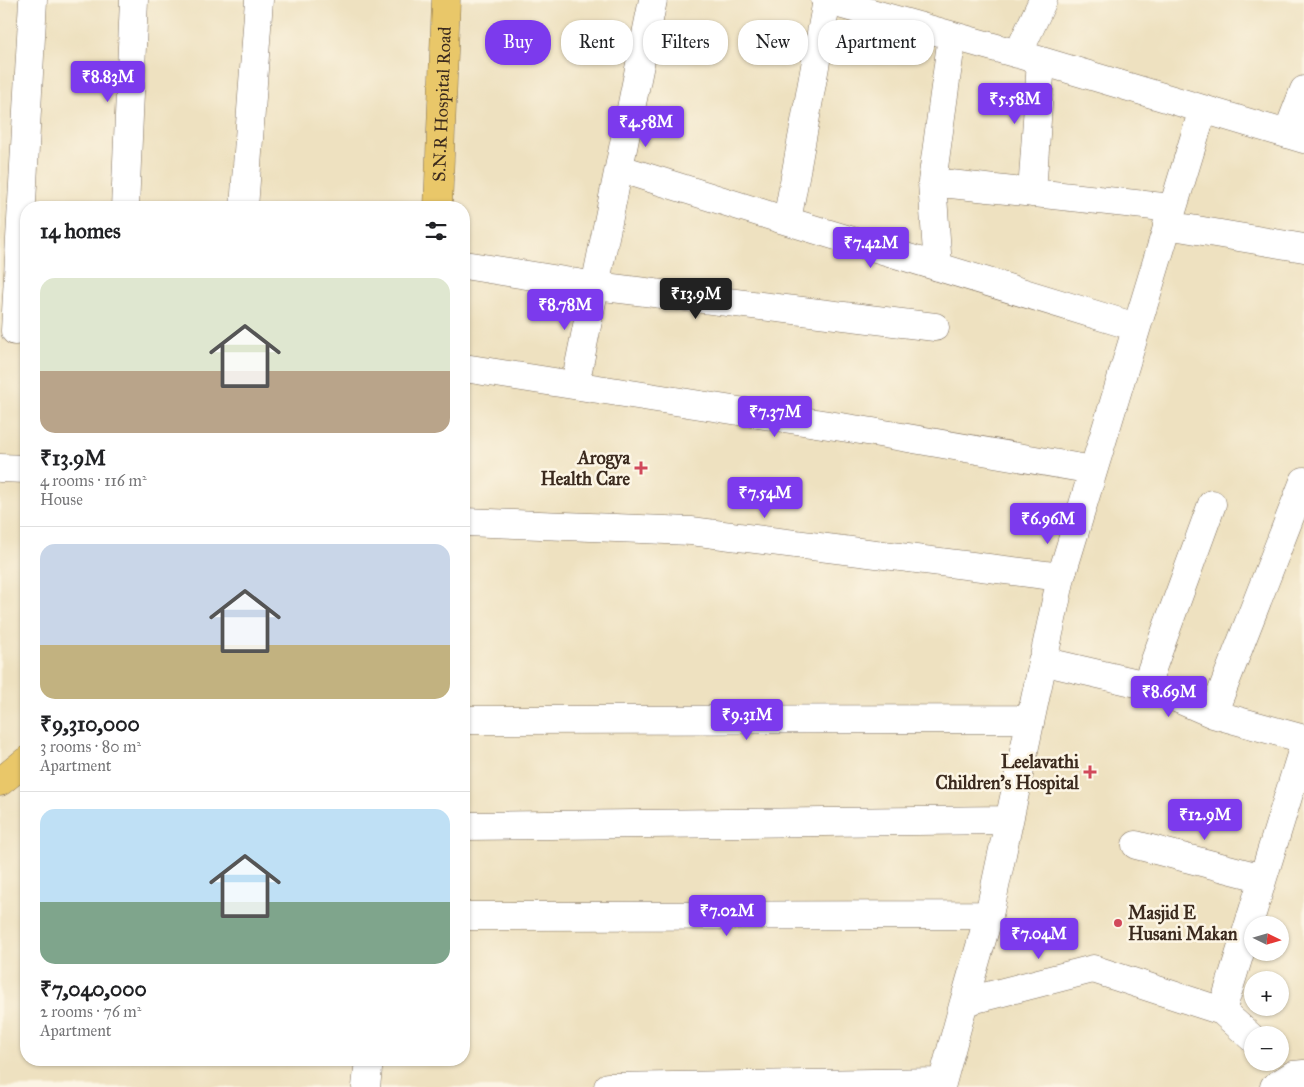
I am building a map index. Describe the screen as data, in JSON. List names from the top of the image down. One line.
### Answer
{"streets":{"main road":["S.N.R Hospital Road"]},"places":{"health":["Arogya Health Care","Leelavathi Children's Hospital"],"other":["Masjid E Husani Makan"]},"north":"right","page":{"chip":["Buy","Rent","Filters","New","Apartment"],"price":["₹8.83M","₹5.58M","₹4.58M","₹7.42M","₹13.9M","₹8.78M","₹7.37M","₹7.54M","₹6.96M","₹8.69M","₹9.31M","₹12.9M","₹7.02M","₹7.04M"],"heading":"14 homes","list":[{"name":"₹13.9M","note":"4 rooms · 116 m² · House"},{"name":"₹9,310,000","note":"3 rooms · 80 m² · Apartment"},{"name":"₹7,040,000","note":"2 rooms · 76 m² · Apartment"}],"map_buttons":["+","−"]}}
